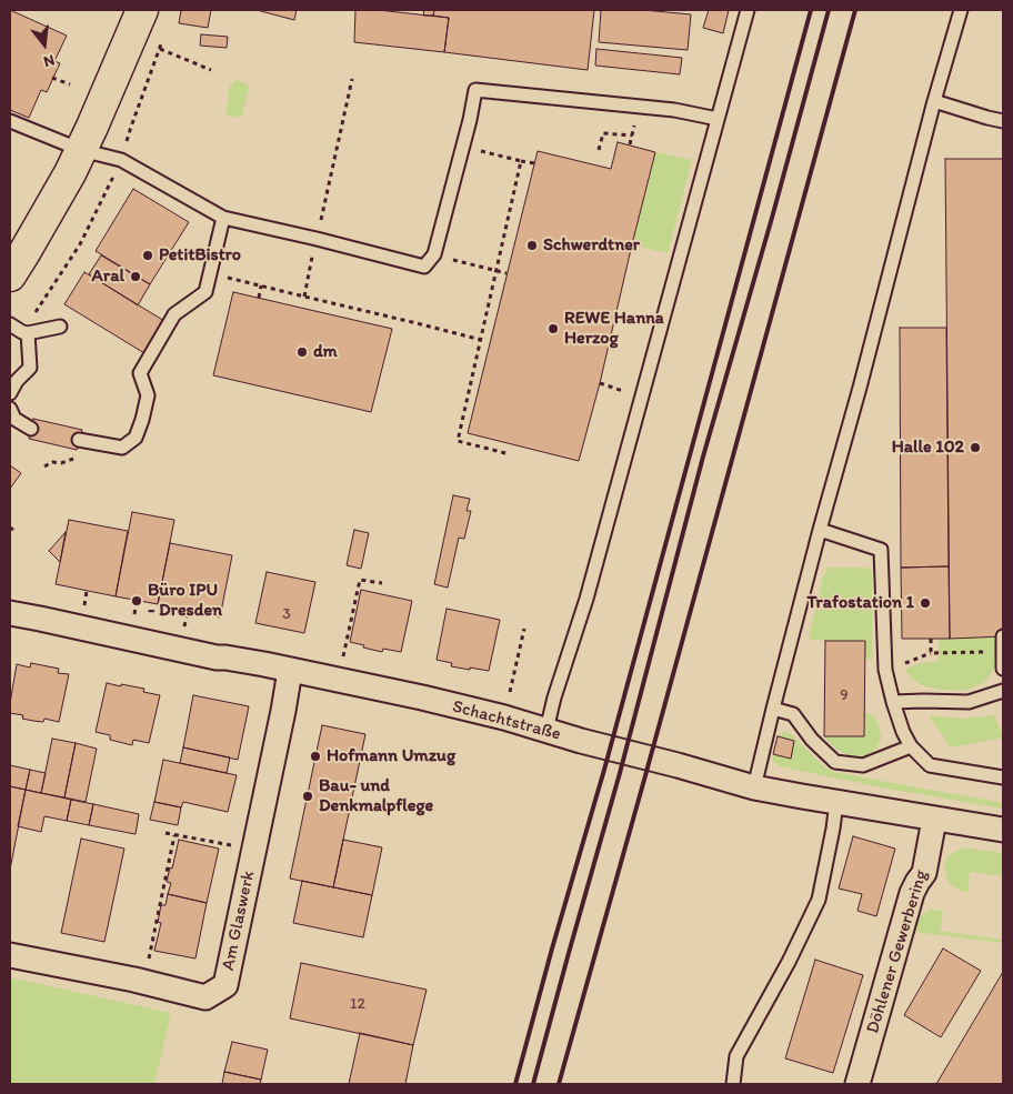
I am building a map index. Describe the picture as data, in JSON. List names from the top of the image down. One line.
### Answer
{"streets":{"street":["Schachtstraße","Am Glaswerk","Döhlener Gewerbering"]},"crossings":[["Schachtstraße","Am Glaswerk"],["Schachtstraße","Döhlener Gewerbering"]],"places":["Schwerdtner","PetitBistro","Aral","REWE Hanna Herzog","dm","Halle 102","Büro IPU - Dresden","Trafostation 1","Hofmann Umzug","Bau- und Denkmalpflege"],"house_numbers":["3","9","12"],"north":"bottom"}
